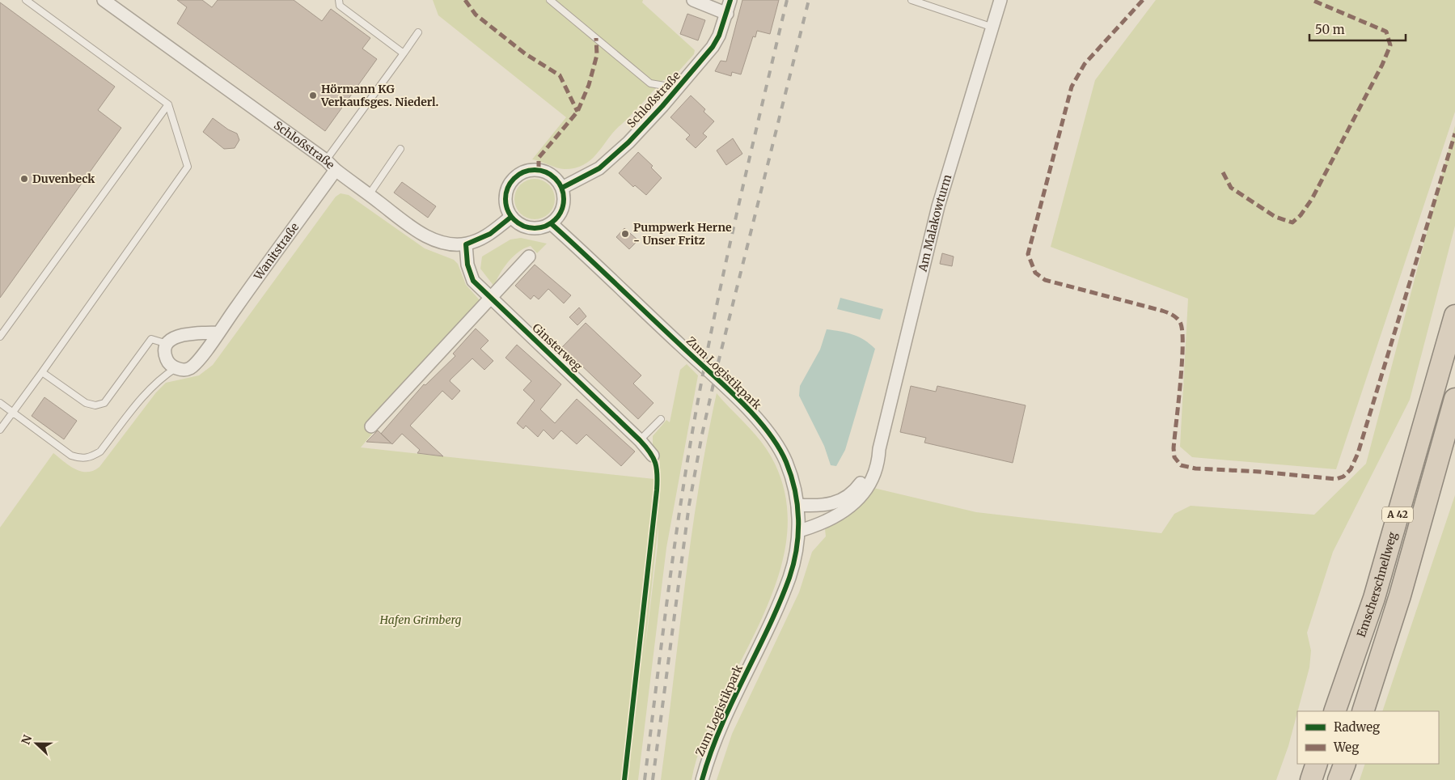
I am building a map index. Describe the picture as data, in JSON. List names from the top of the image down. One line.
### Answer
{"streets":{"highway":["A 42","Emscherschnellweg"],"street":["Schloßstraße","Am Malakowturm","Wanitstraße","Ginsterweg","Zum Logistikpark"]},"crossings":[["Schloßstraße","Wanitstraße"],["Schloßstraße","Ginsterweg"],["Schloßstraße","Zum Logistikpark"],["Am Malakowturm","Zum Logistikpark"]],"parks":["Hafen Grimberg"],"places":["Hörmann KG Verkaufsges. Niederl.","Duvenbeck","Pumpwerk Herne - Unser Fritz"],"legend":["Radweg","Weg"],"scale_bar":"50 m","north":"left"}
